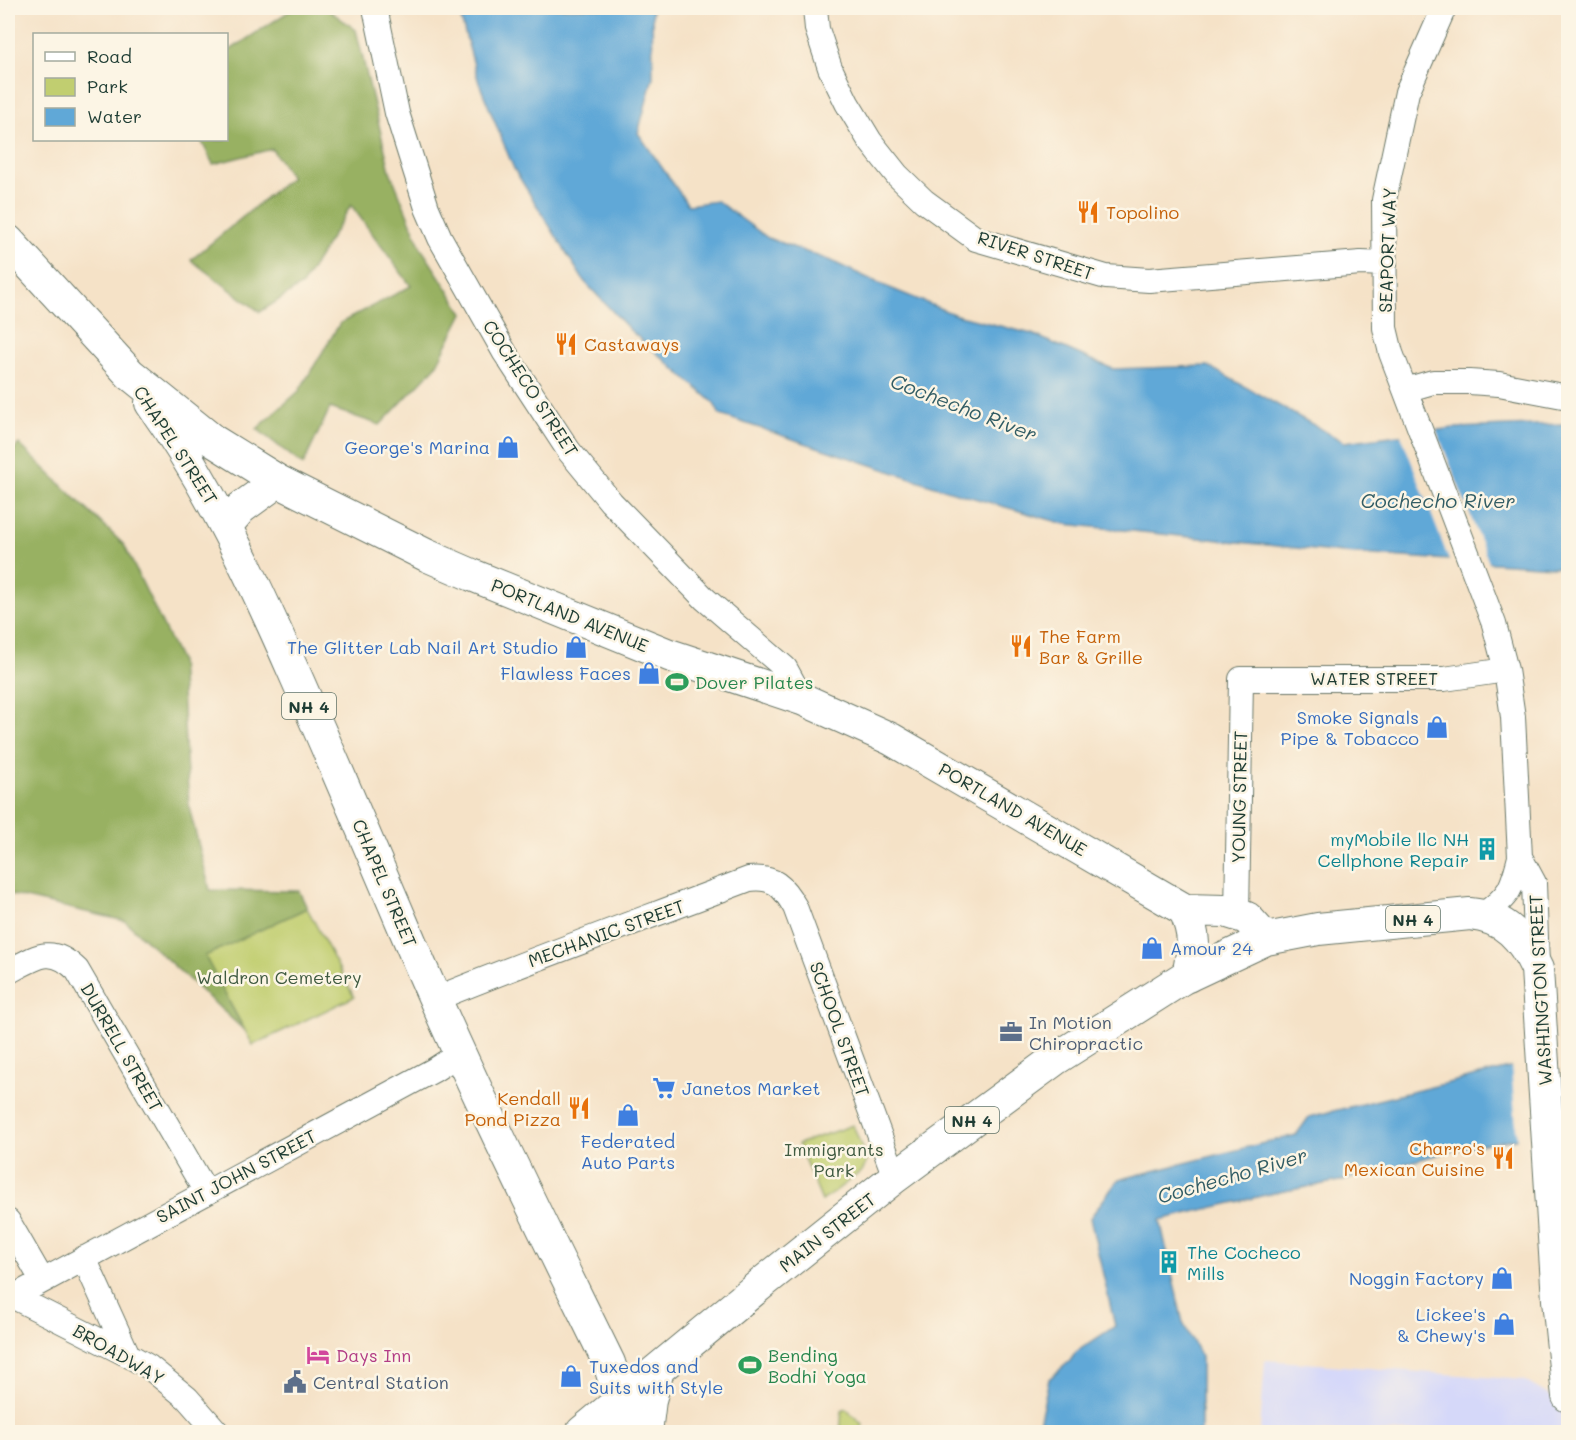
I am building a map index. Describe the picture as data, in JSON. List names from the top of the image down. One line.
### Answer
{"streets":{"main road":["CHAPEL STREET","PORTLAND AVENUE","NH 4","WASHINGTON STREET","MAIN STREET"],"street":["SEAPORT WAY","RIVER STREET","COCHECO STREET","WATER STREET","YOUNG STREET","MECHANIC STREET","SCHOOL STREET","DURRELL STREET","SAINT JOHN STREET","BROADWAY"]},"crossings":[["SEAPORT WAY","RIVER STREET"],["SEAPORT WAY","WASHINGTON STREET"],["COCHECO STREET","PORTLAND AVENUE"],["CHAPEL STREET","PORTLAND AVENUE"],["CHAPEL STREET","MECHANIC STREET"],["CHAPEL STREET","SAINT JOHN STREET"],["CHAPEL STREET","MAIN STREET"],["PORTLAND AVENUE","YOUNG STREET"],["PORTLAND AVENUE","MAIN STREET"],["WATER STREET","YOUNG STREET"],["WATER STREET","WASHINGTON STREET"],["MECHANIC STREET","SCHOOL STREET"],["WASHINGTON STREET","MAIN STREET"],["SCHOOL STREET","MAIN STREET"],["DURRELL STREET","SAINT JOHN STREET"],["SAINT JOHN STREET","BROADWAY"]],"water":["Cochecho River"],"parks":["Waldron Cemetery","Immigrants Park"],"places":{"restaurant":["Topolino","Castaways","The Farm Bar & Grille","Kendall Pond Pizza","Charro's Mexican Cuisine"],"shop":["George's Marina","The Glitter Lab Nail Art Studio","Flawless Faces","Smoke Signals Pipe & Tobacco","Amour 24","Federated Auto Parts","Noggin Factory","Lickee's & Chewy's","Tuxedos and Suits with Style"],"sports":["Dover Pilates","Bending Bodhi Yoga"],"building":["myMobile llc NH Cellphone Repair","The Cocheco Mills"],"office":["In Motion Chiropractic"],"supermarket":["Janetos Market"],"hotel":["Days Inn"],"public building":["Central Station"]},"legend":["Road","Park","Water"]}
